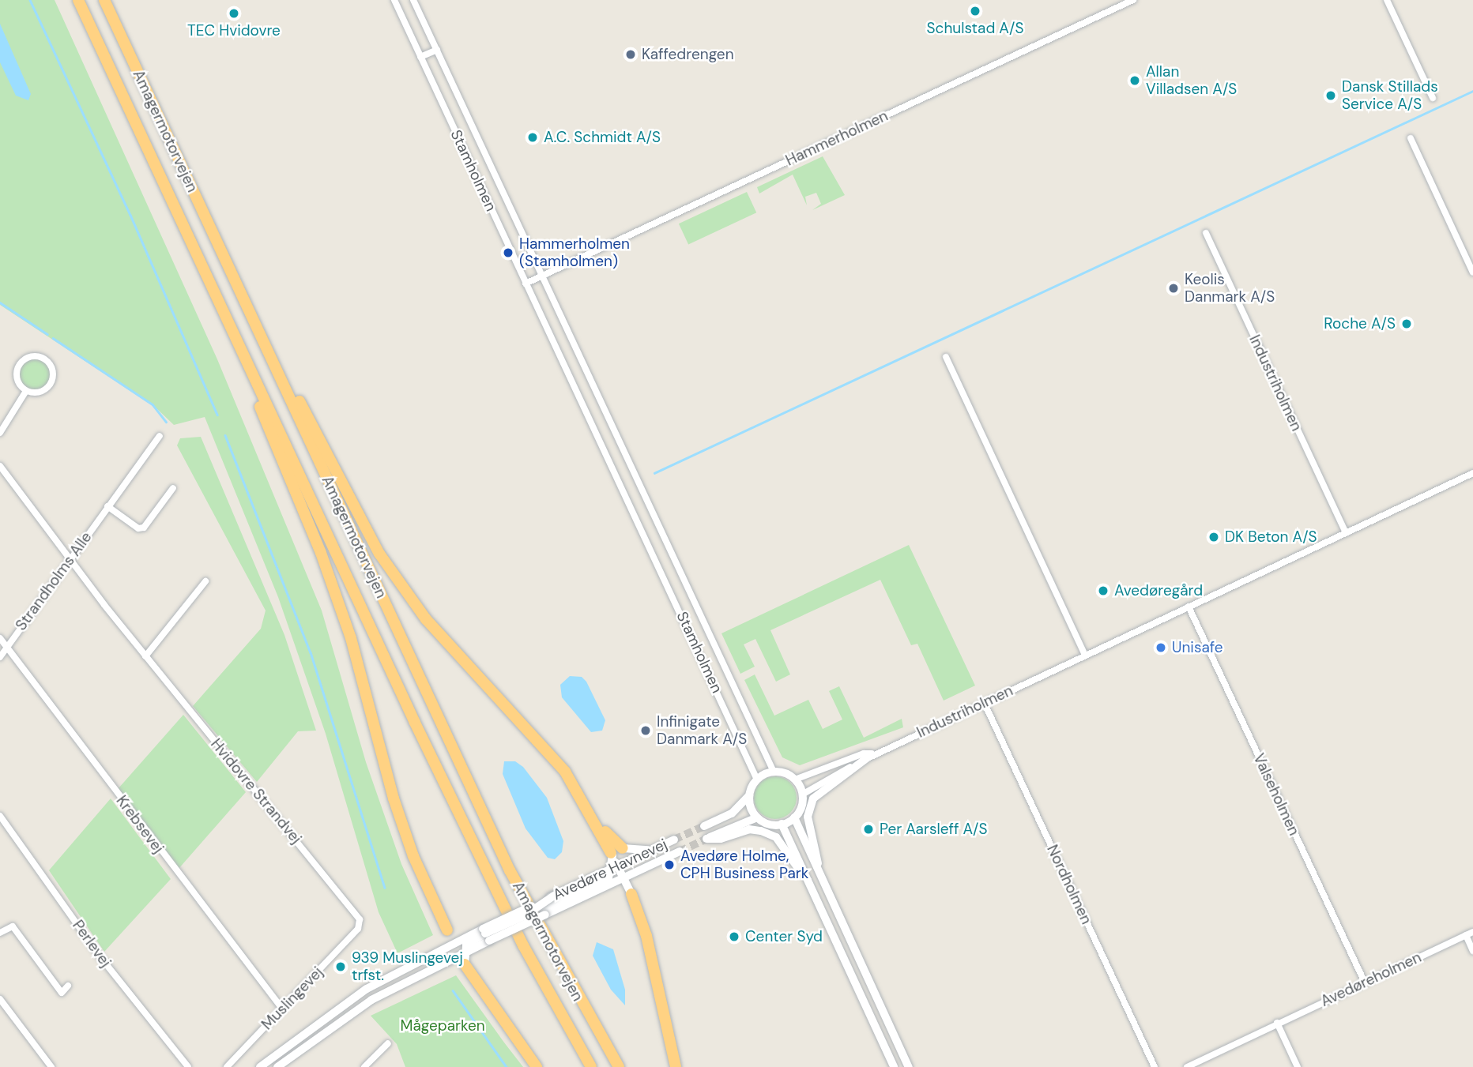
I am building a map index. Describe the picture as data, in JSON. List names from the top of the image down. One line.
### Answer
{"streets":{"highway":["Amagermotorvejen"],"street":["Hammerholmen","Stamholmen","Industriholmen","Strandholms Alle","Hvidovre Strandvej","Valseholmen","Krebsevej","Avedøre Havnevej","Nordholmen","Perlevej","Avedøreholmen","Muslingevej"]},"crossings":[["Hammerholmen","Stamholmen"],["Stamholmen","Industriholmen"],["Industriholmen","Valseholmen"],["Industriholmen","Nordholmen"],["Strandholms Alle","Hvidovre Strandvej"],["Strandholms Alle","Krebsevej"],["Hvidovre Strandvej","Muslingevej"],["Valseholmen","Avedøreholmen"],["Krebsevej","Muslingevej"]],"parks":["Mågeparken"],"places":["Schulstad A/S","TEC Hvidovre","Kaffedrengen","Allan Villadsen A/S","Dansk Stillads Service A/S","A.C. Schmidt A/S","Hammerholmen (Stamholmen)","Keolis Danmark A/S","Roche A/S","DK Beton A/S","Avedøregård","Unisafe","Infinigate Danmark A/S","Per Aarsleff A/S","Avedøre Holme, CPH Business Park","Center Syd","939 Muslingevej trfst."]}
